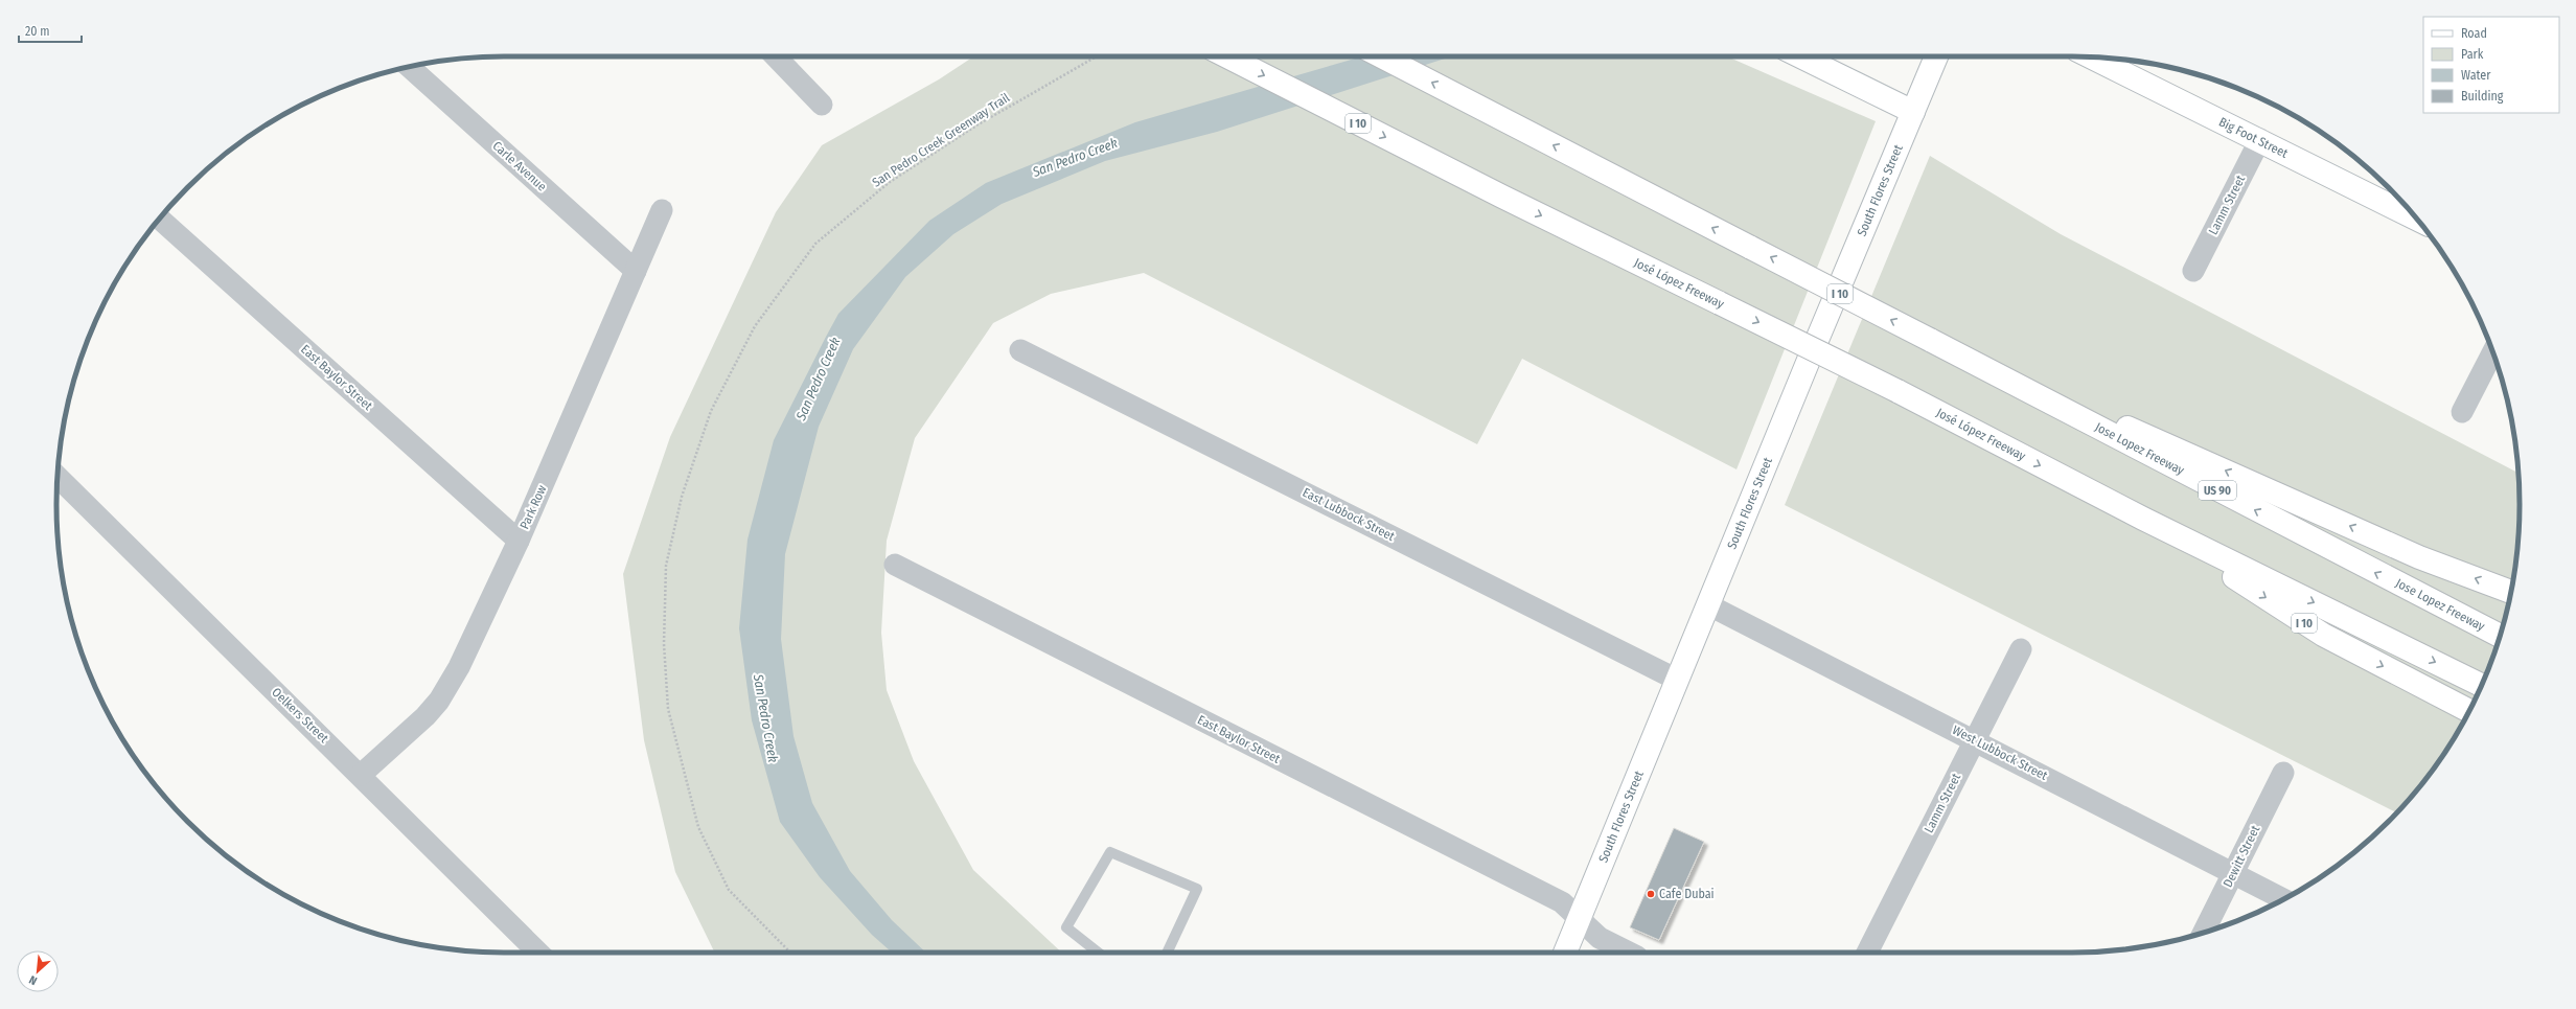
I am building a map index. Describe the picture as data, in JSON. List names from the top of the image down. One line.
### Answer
{"streets":{"main road":["I 10","Big Foot Street","South Flores Street","José López Freeway","Jose Lopez Freeway","US 90"],"street":["Carle Avenue","Lamm Street","East Baylor Street","Park Row","East Lubbock Street","Oelkers Street","West Lubbock Street","Dewitt Street"],"path":["San Pedro Creek Greenway Trail"]},"crossings":[["I 10","José López Freeway"],["I 10","Jose Lopez Freeway"],["Big Foot Street","Lamm Street"],["Carle Avenue","Park Row"],["South Flores Street","East Baylor Street"],["South Flores Street","East Lubbock Street"],["South Flores Street","West Lubbock Street"],["Lamm Street","West Lubbock Street"],["East Baylor Street","Park Row"],["Park Row","Oelkers Street"],["West Lubbock Street","Dewitt Street"]],"water":["San Pedro Creek"],"places":["Cafe Dubai"],"legend":["Road","Park","Water","Building"],"scale_bar":"20 m","north":"bottom left"}
